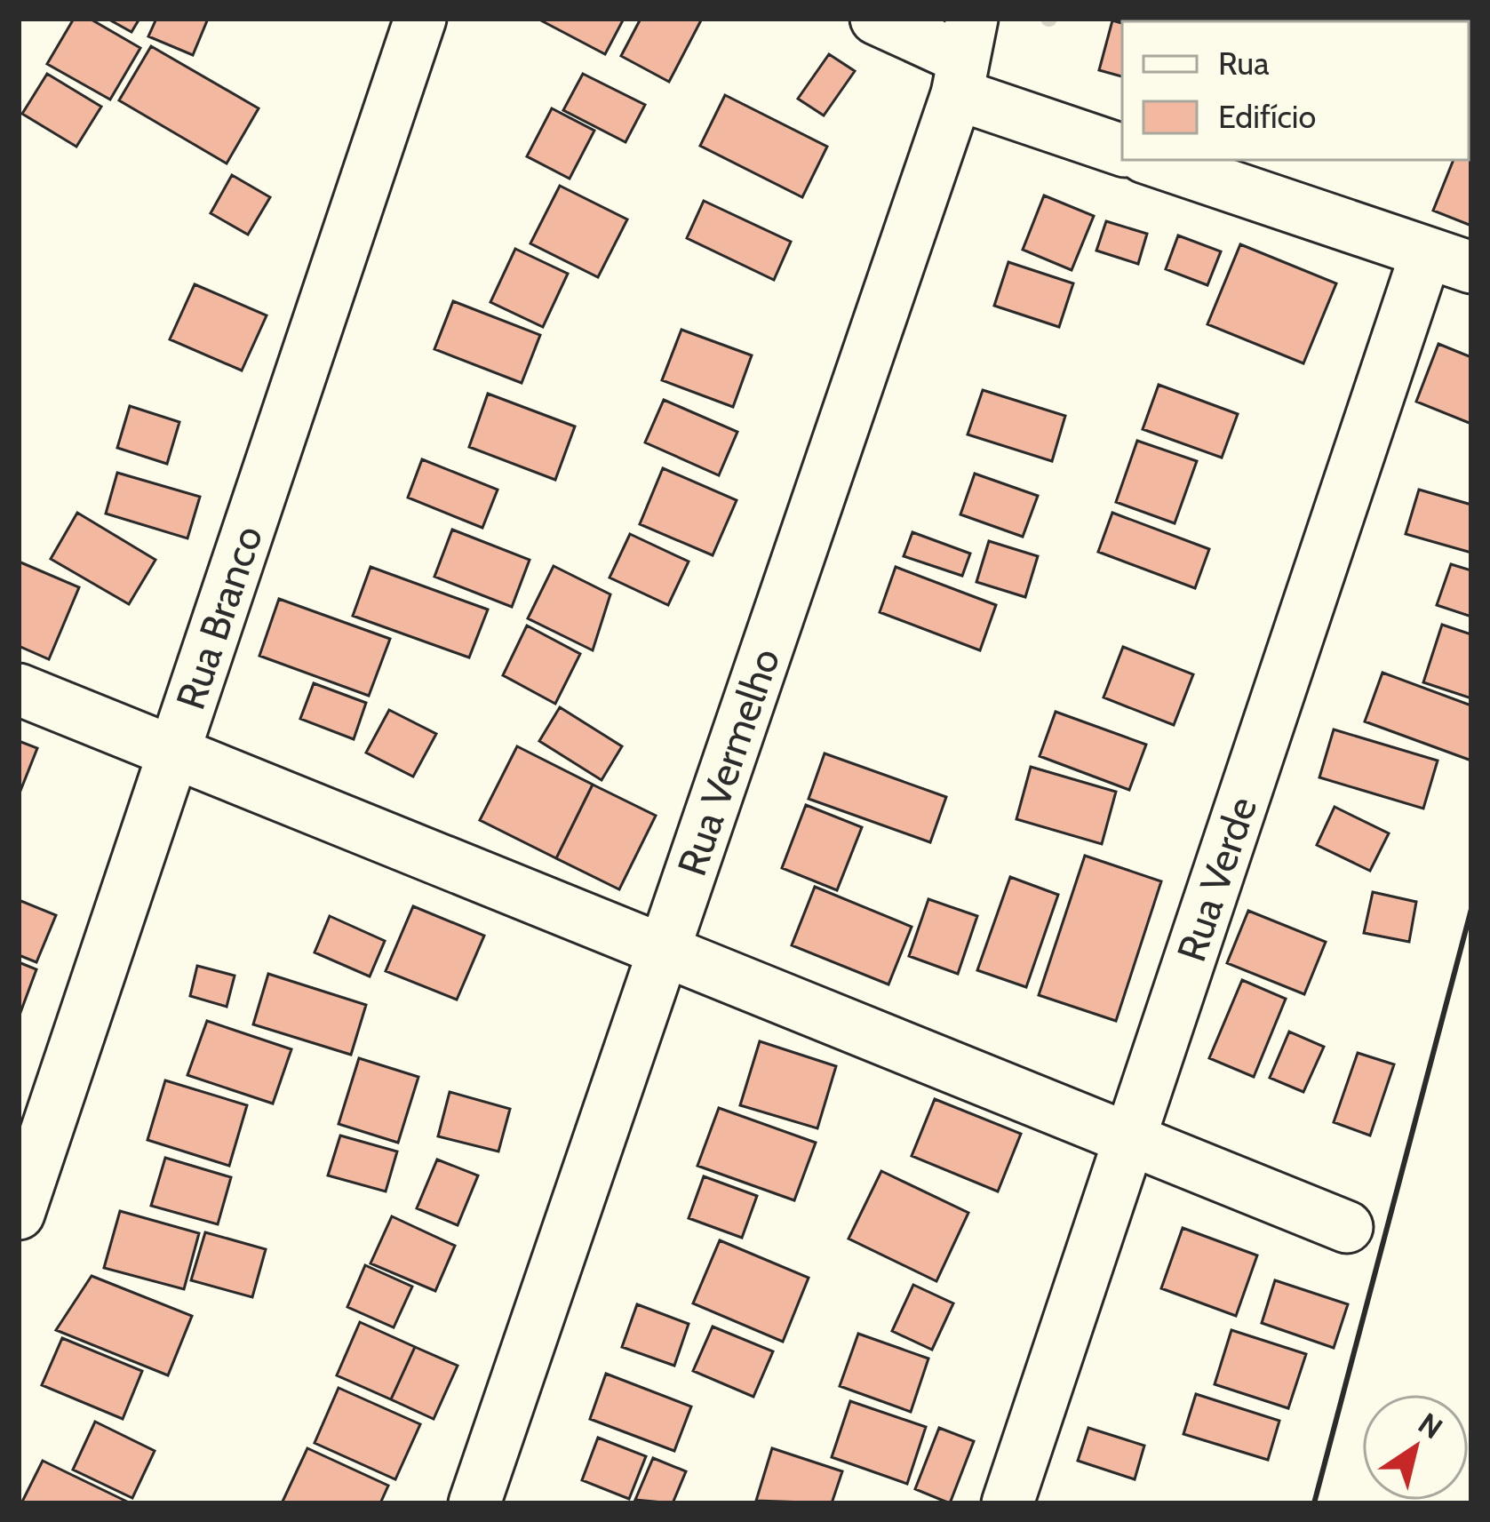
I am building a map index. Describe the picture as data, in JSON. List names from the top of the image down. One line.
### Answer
{"streets":{"street":["Rua Branco","Rua Vermelho","Rua Verde"]},"legend":["Rua","Edifício"],"north":"top right"}
